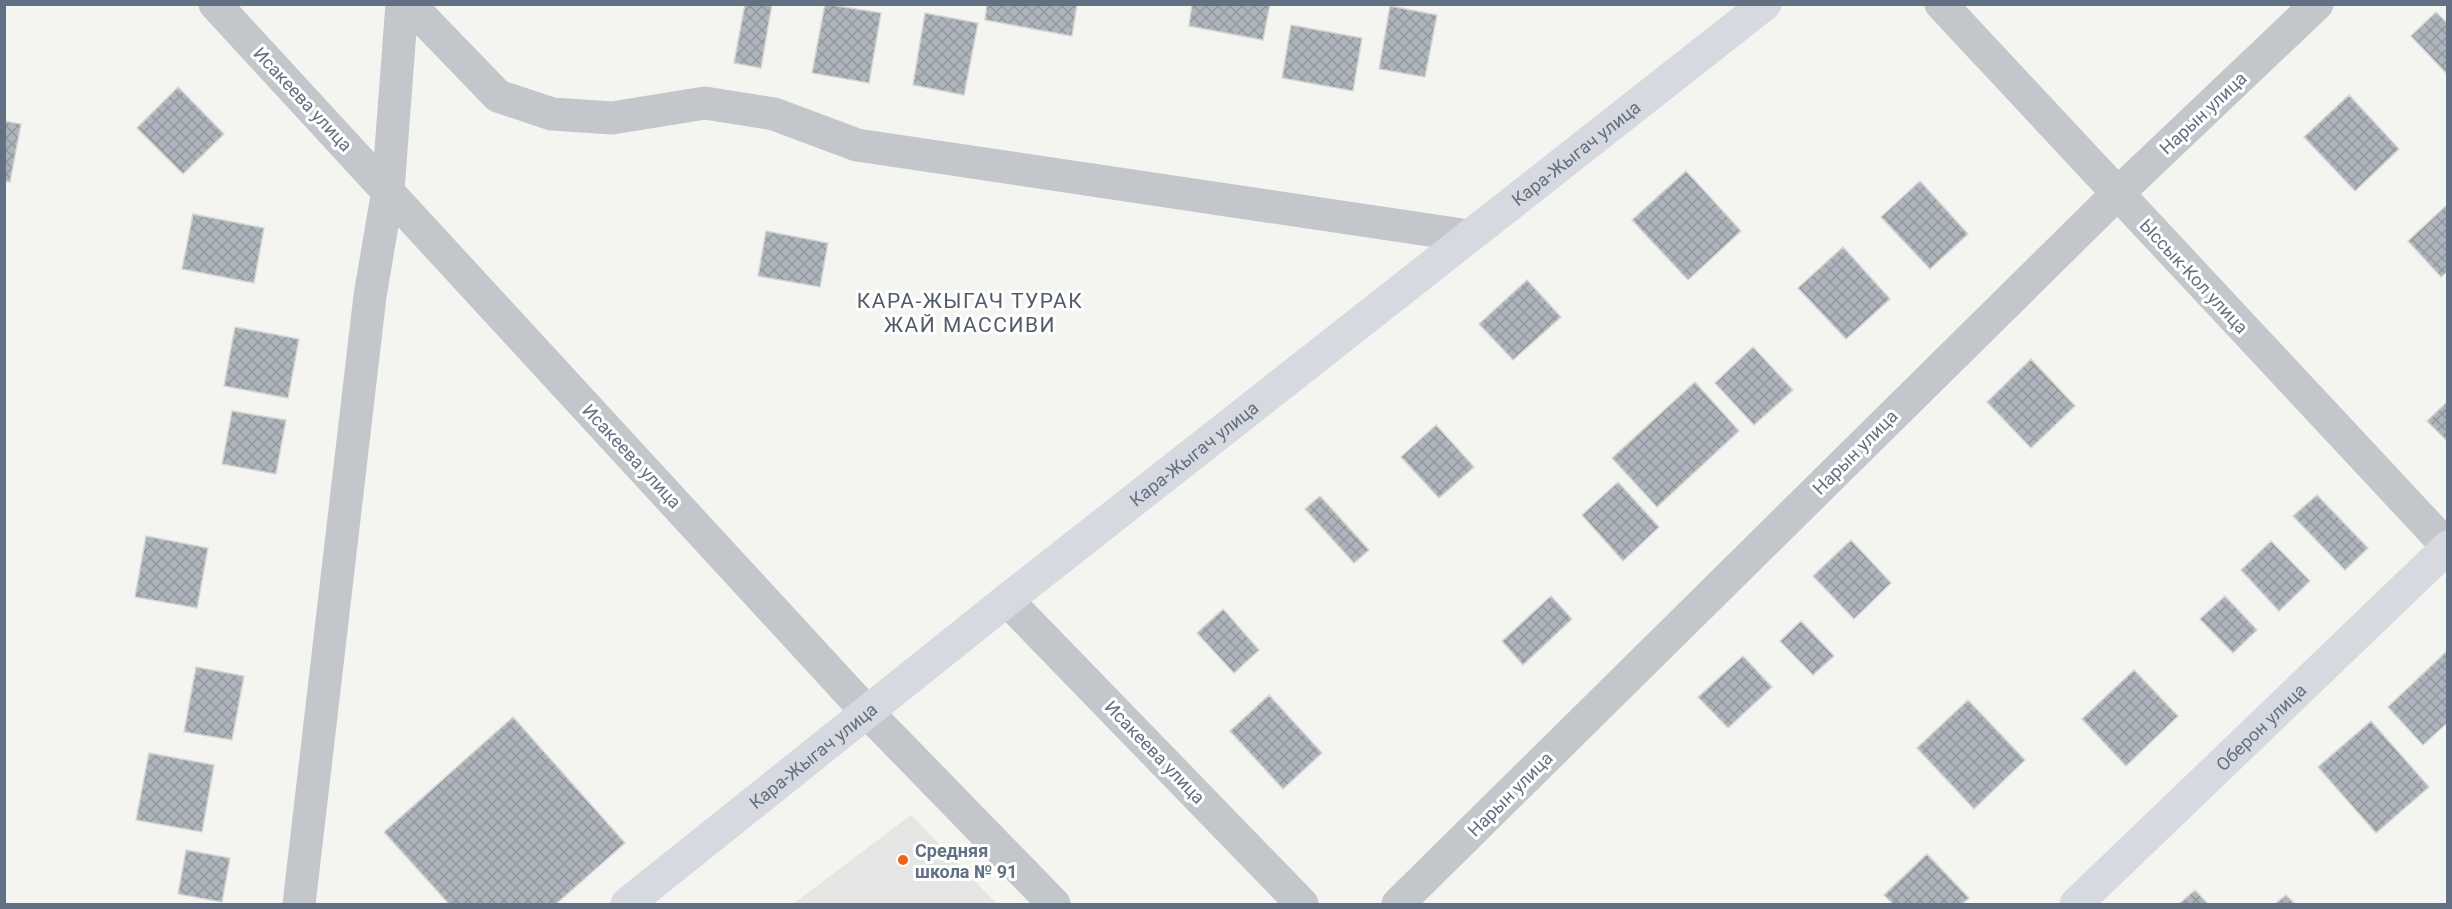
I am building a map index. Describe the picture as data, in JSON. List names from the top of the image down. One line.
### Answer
{"streets":{"street":["Исакеева улица","Нарын улица","Кара-Жыгач улица","Ыссык-Кол улица","Оберон улица"]},"crossings":[["Исакеева улица","Кара-Жыгач улица"],["Нарын улица","Ыссык-Кол улица"],["Ыссык-Кол улица","Оберон улица"]],"districts":["КАРА-ЖЫГАЧ ТУРАК ЖАЙ МАССИВИ"],"places":["Средняя школа № 91"]}
